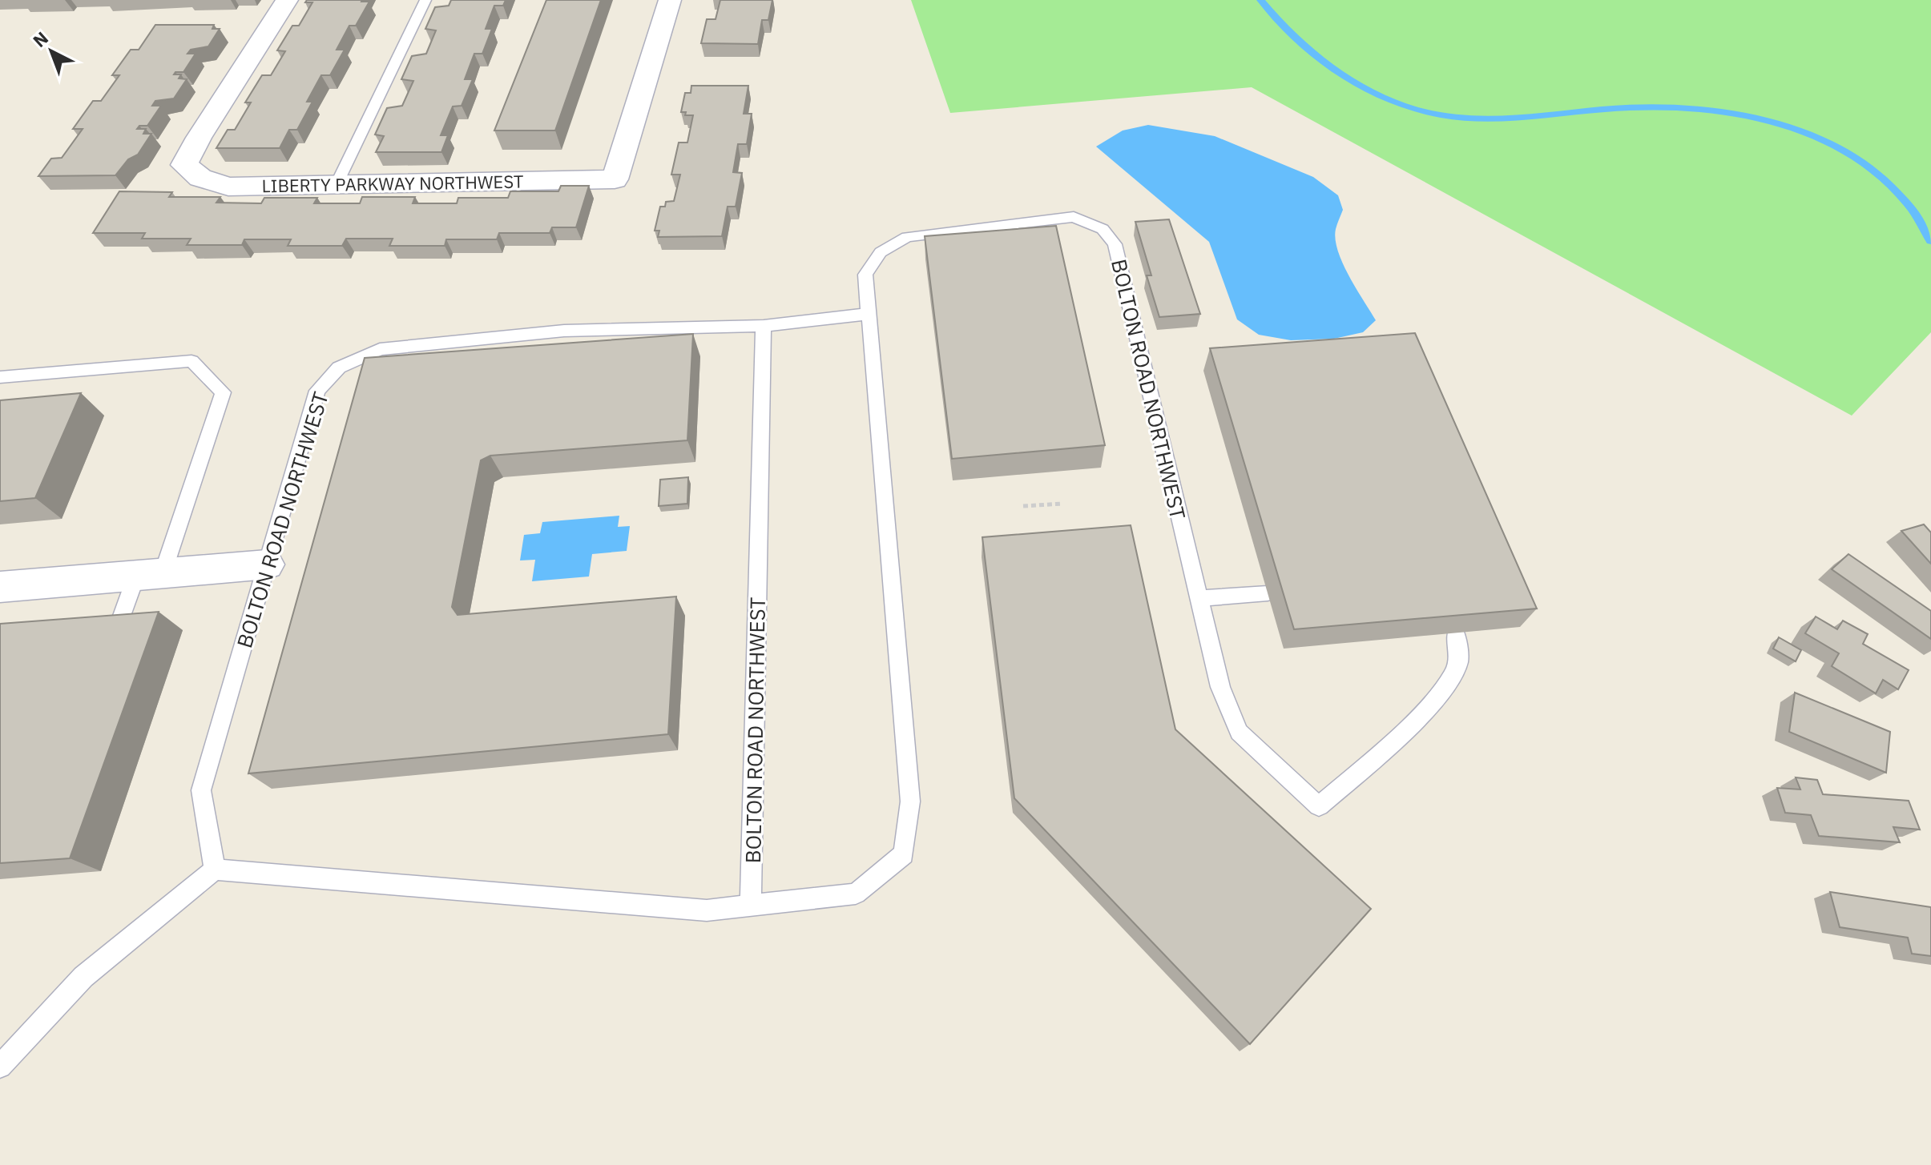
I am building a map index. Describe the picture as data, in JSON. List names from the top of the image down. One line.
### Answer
{"streets":{"street":["LIBERTY PARKWAY NORTHWEST"],"lane":["BOLTON ROAD NORTHWEST"]},"north":"top left"}
